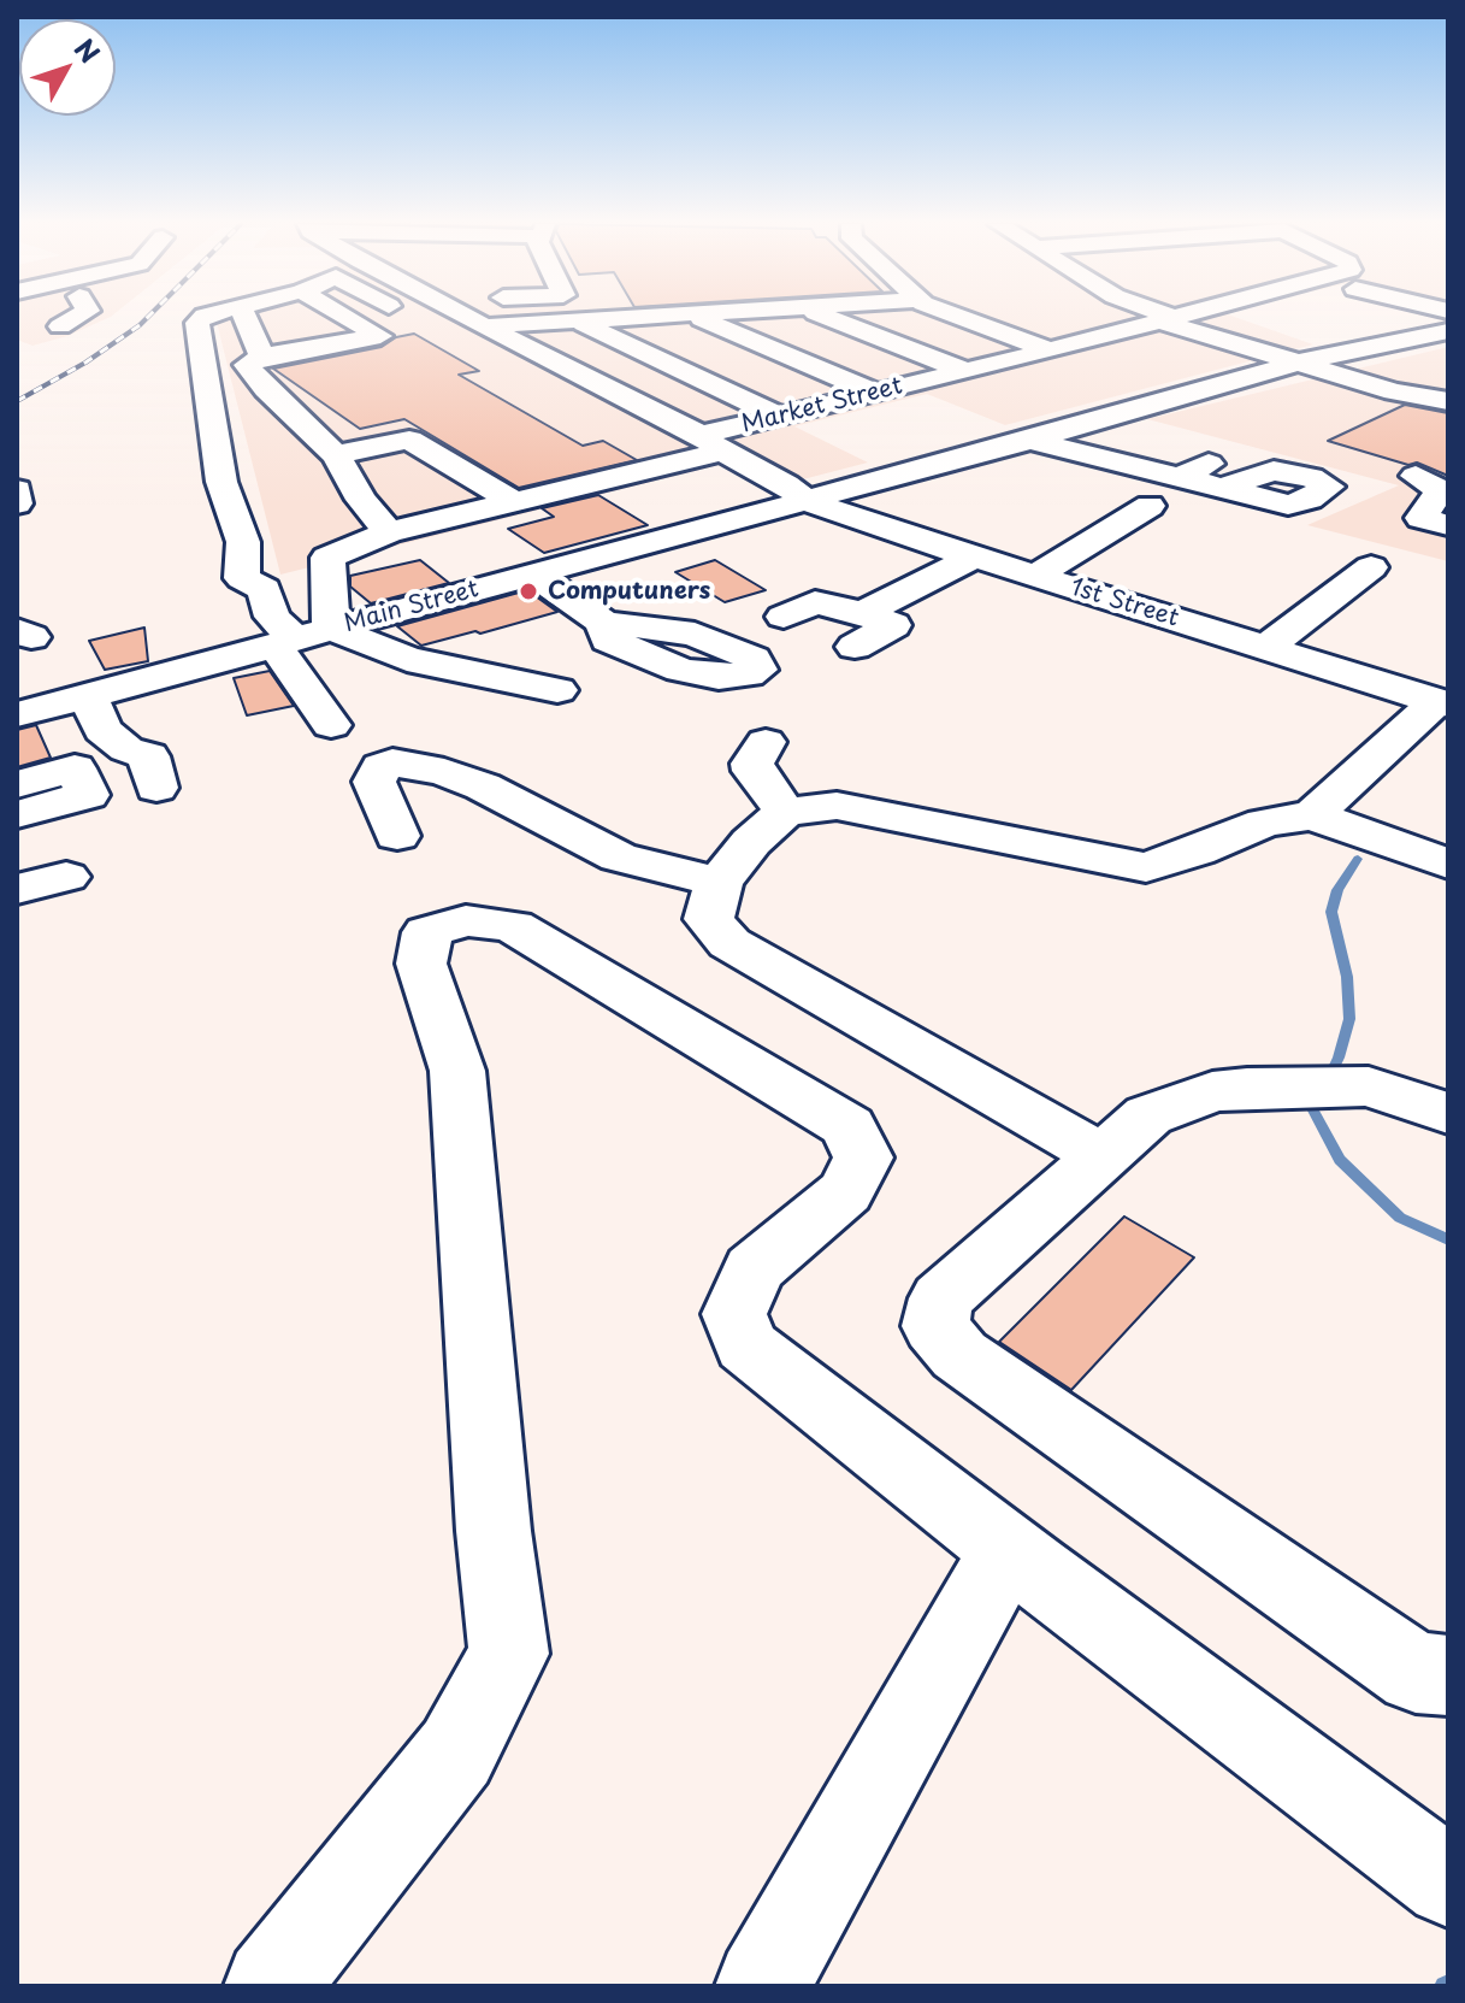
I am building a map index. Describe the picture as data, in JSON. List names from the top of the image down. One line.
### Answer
{"streets":{"street":["Market Street","1st Street","Main Street"]},"crossings":[["Market Street","1st Street"],["Market Street","Main Street"],["1st Street","Main Street"]],"places":["Computuners"],"north":"top right"}
